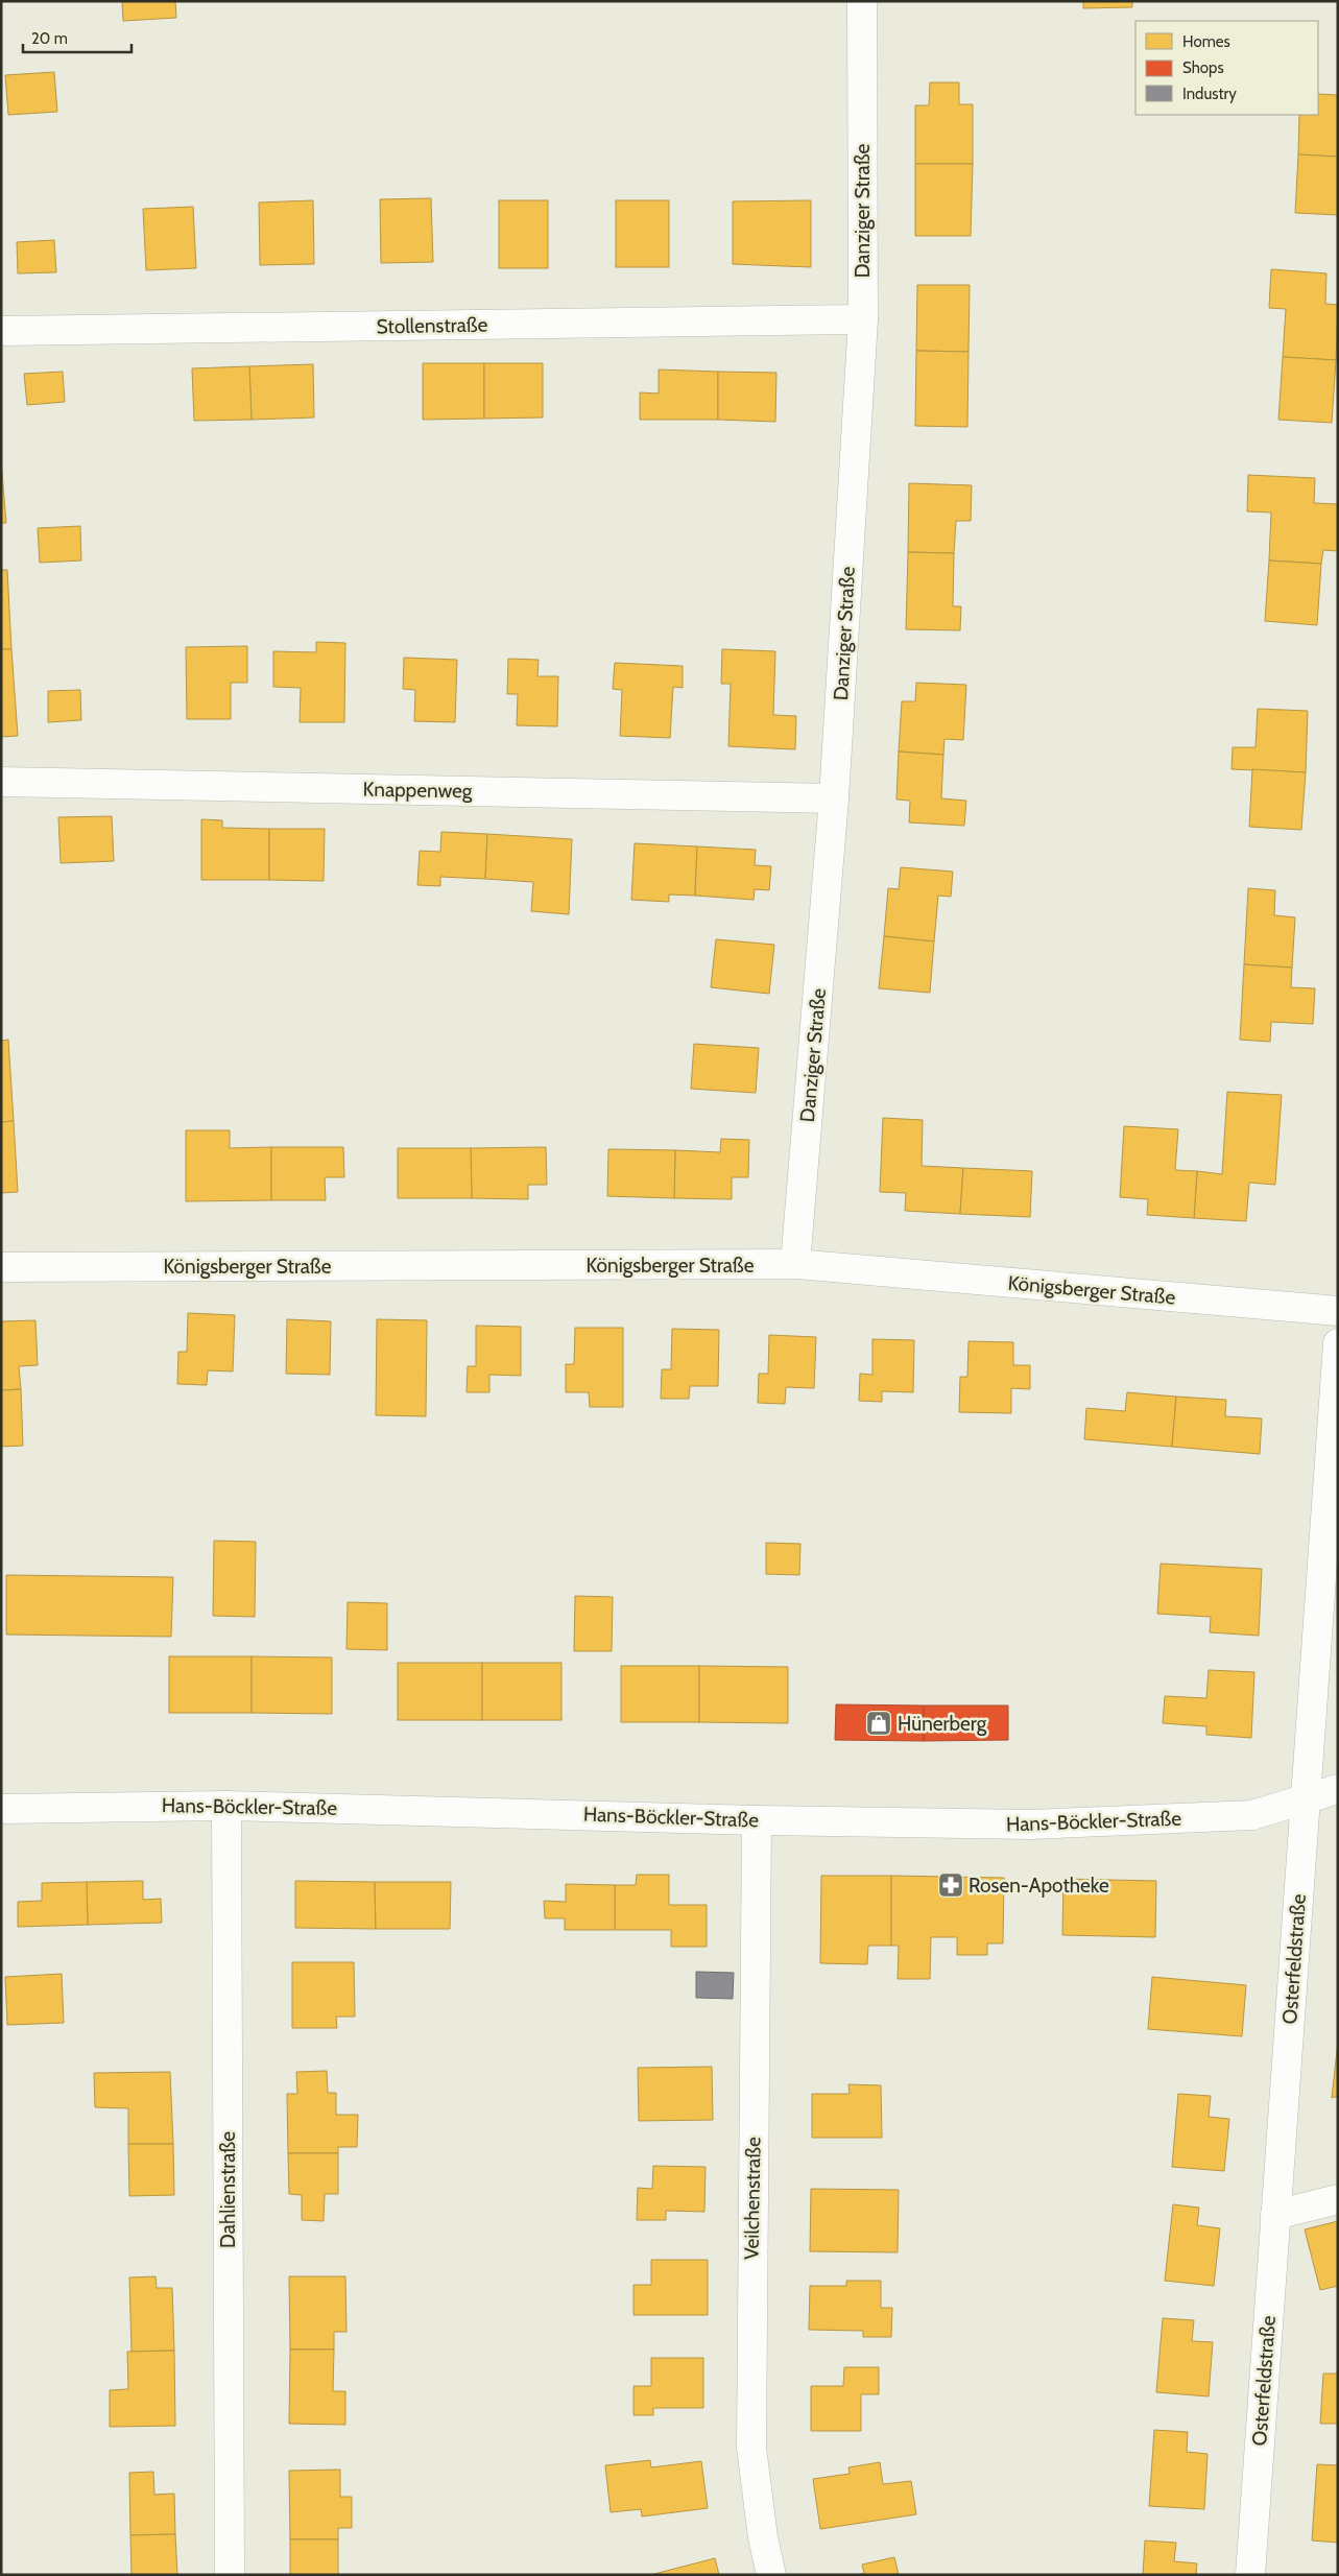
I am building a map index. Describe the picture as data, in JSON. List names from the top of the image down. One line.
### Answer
{"streets":{"street":["Danziger Straße","Stollenstraße","Knappenweg","Königsberger Straße","Hans-Böckler-Straße","Osterfeldstraße","Dahlienstraße","Veilchenstraße"]},"crossings":[["Danziger Straße","Stollenstraße"],["Danziger Straße","Knappenweg"],["Danziger Straße","Königsberger Straße"],["Hans-Böckler-Straße","Osterfeldstraße"],["Hans-Böckler-Straße","Dahlienstraße"],["Hans-Böckler-Straße","Veilchenstraße"]],"places":{"shop":["Hünerberg"],"pharmacy":["Rosen-Apotheke"]},"legend":["Homes","Shops","Industry"],"scale_bar":"20 m"}
